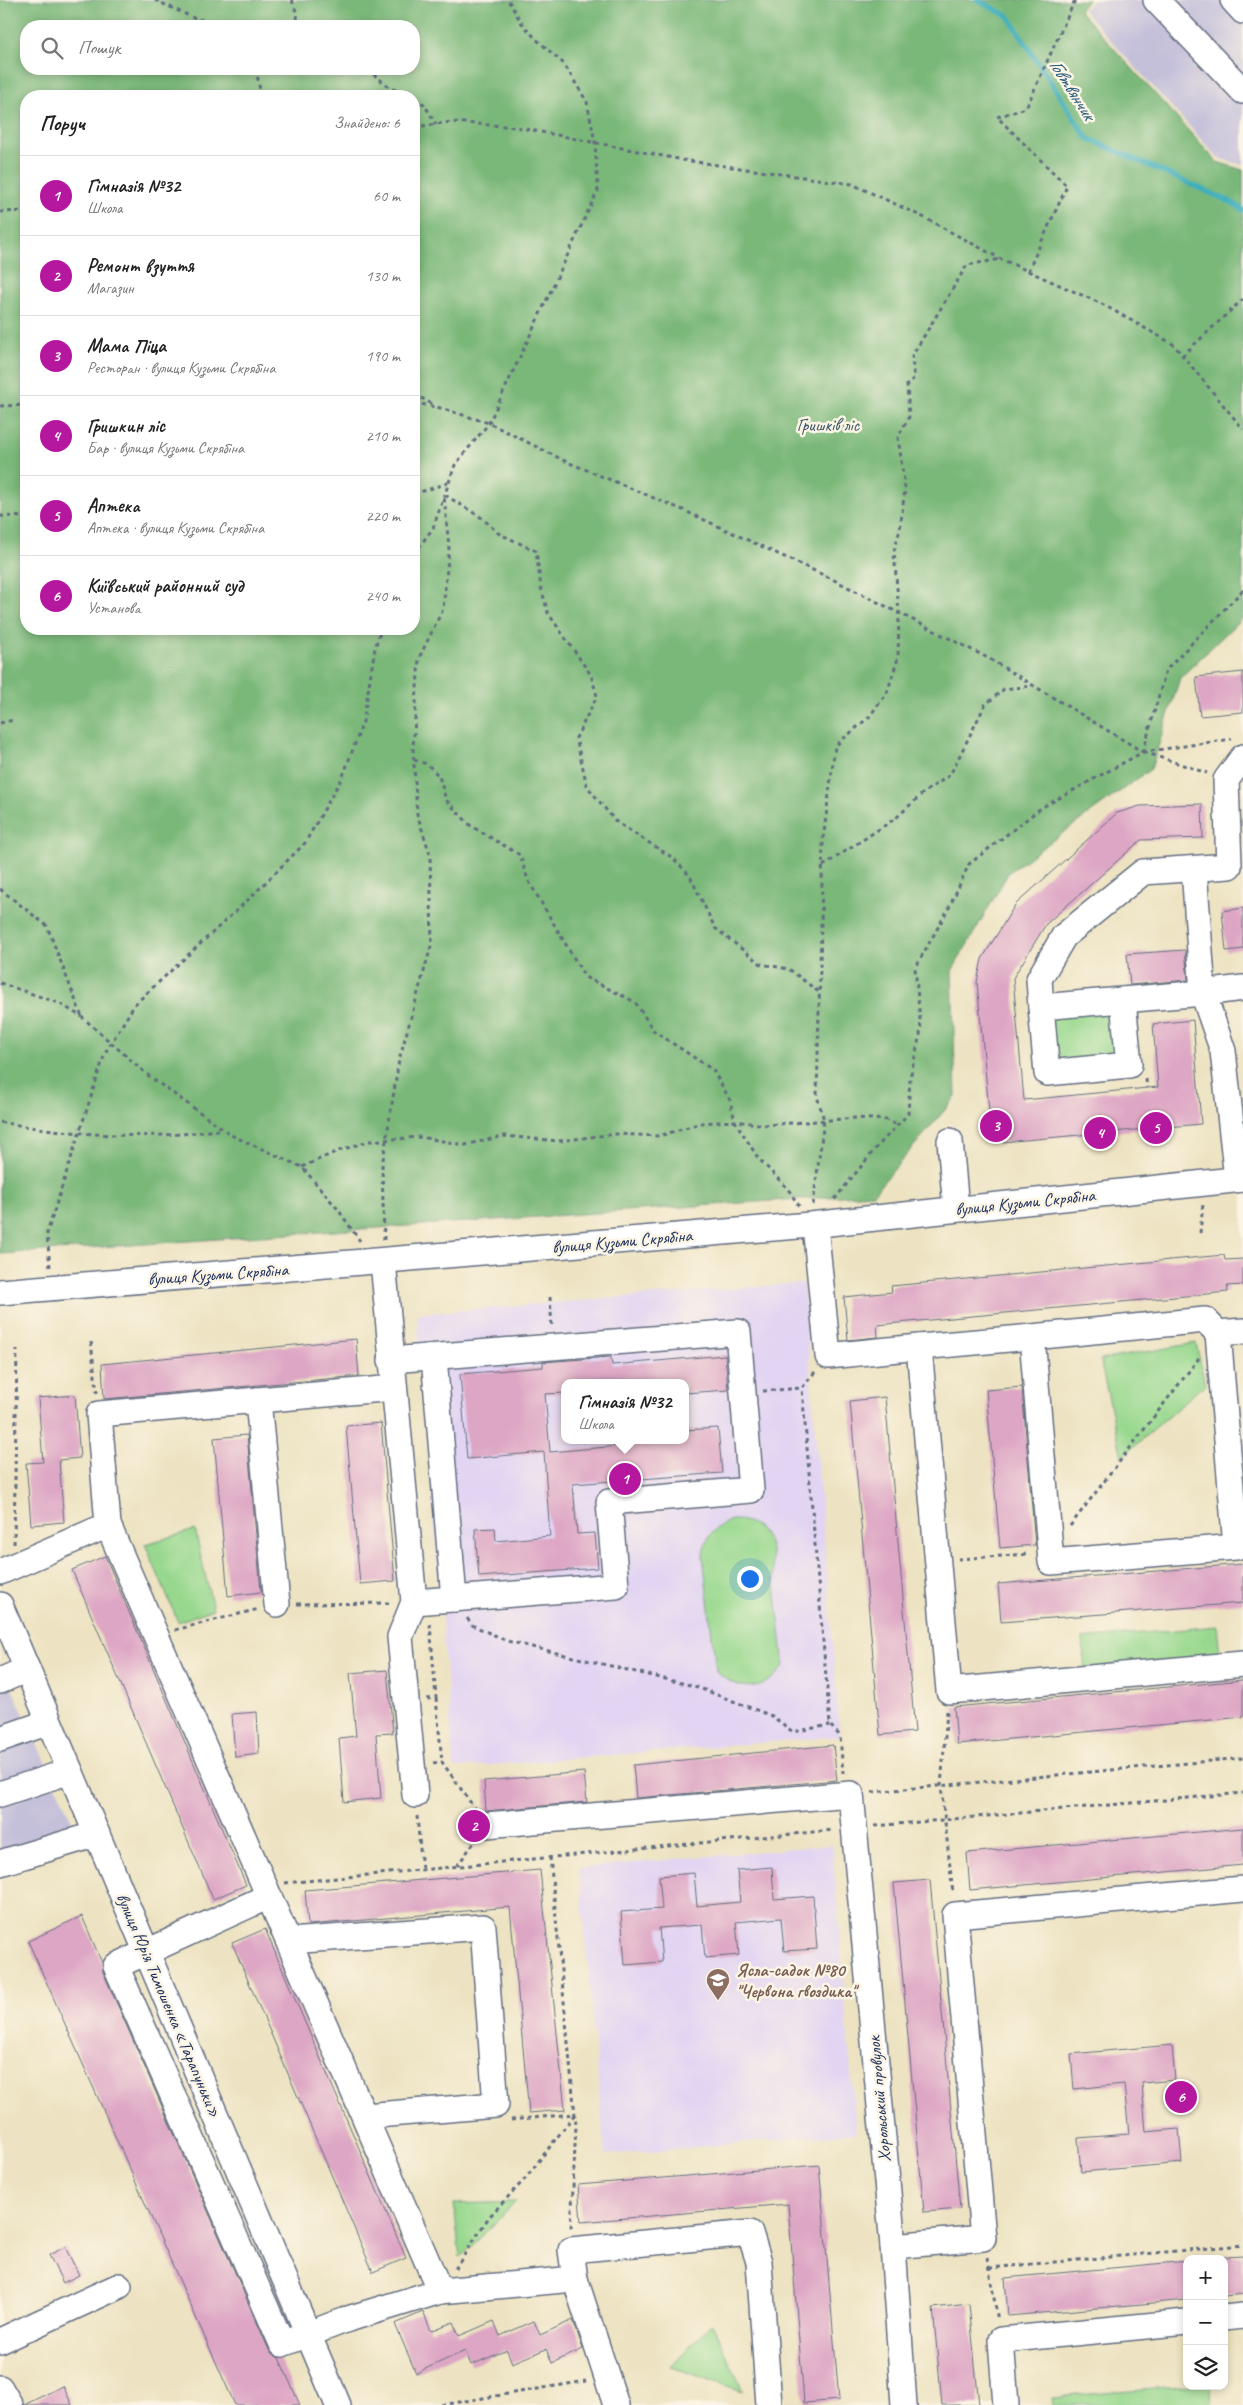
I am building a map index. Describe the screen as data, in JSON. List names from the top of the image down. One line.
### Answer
{"streets":{"street":["вулиця Кузьми Скрябіна","вулиця Юрія Тимошенка «Тарапуньки»","Хорольський провулок"]},"water":["Говтвянчик"],"parks":["Гришків ліс"],"places":{"school or university":["Ясла-садок №80 \"Червона гвоздика\""]},"page":{"search":"Пошук","heading":["Поруч","Знайдено: 6"],"list":[{"mark":"1","name":"Гімназія №32","note":"Школа","value":"60 m"},{"mark":"2","name":"Ремонт взуття","note":"Магазин","value":"130 m"},{"mark":"3","name":"Мама Піца","note":"Ресторан · вулиця Кузьми Скрябіна","value":"190 m"},{"mark":"4","name":"Гришкин ліс","note":"Бар · вулиця Кузьми Скрябіна","value":"210 m"},{"mark":"5","name":"Аптека","note":"Аптека · вулиця Кузьми Скрябіна","value":"220 m"},{"mark":"6","name":"Київський районний суд","note":"Установа","value":"240 m"}],"pins":["3","5","4","1","2","6"],"popup":["Гімназія №32","Школа"],"map_buttons":["+","−"]}}
